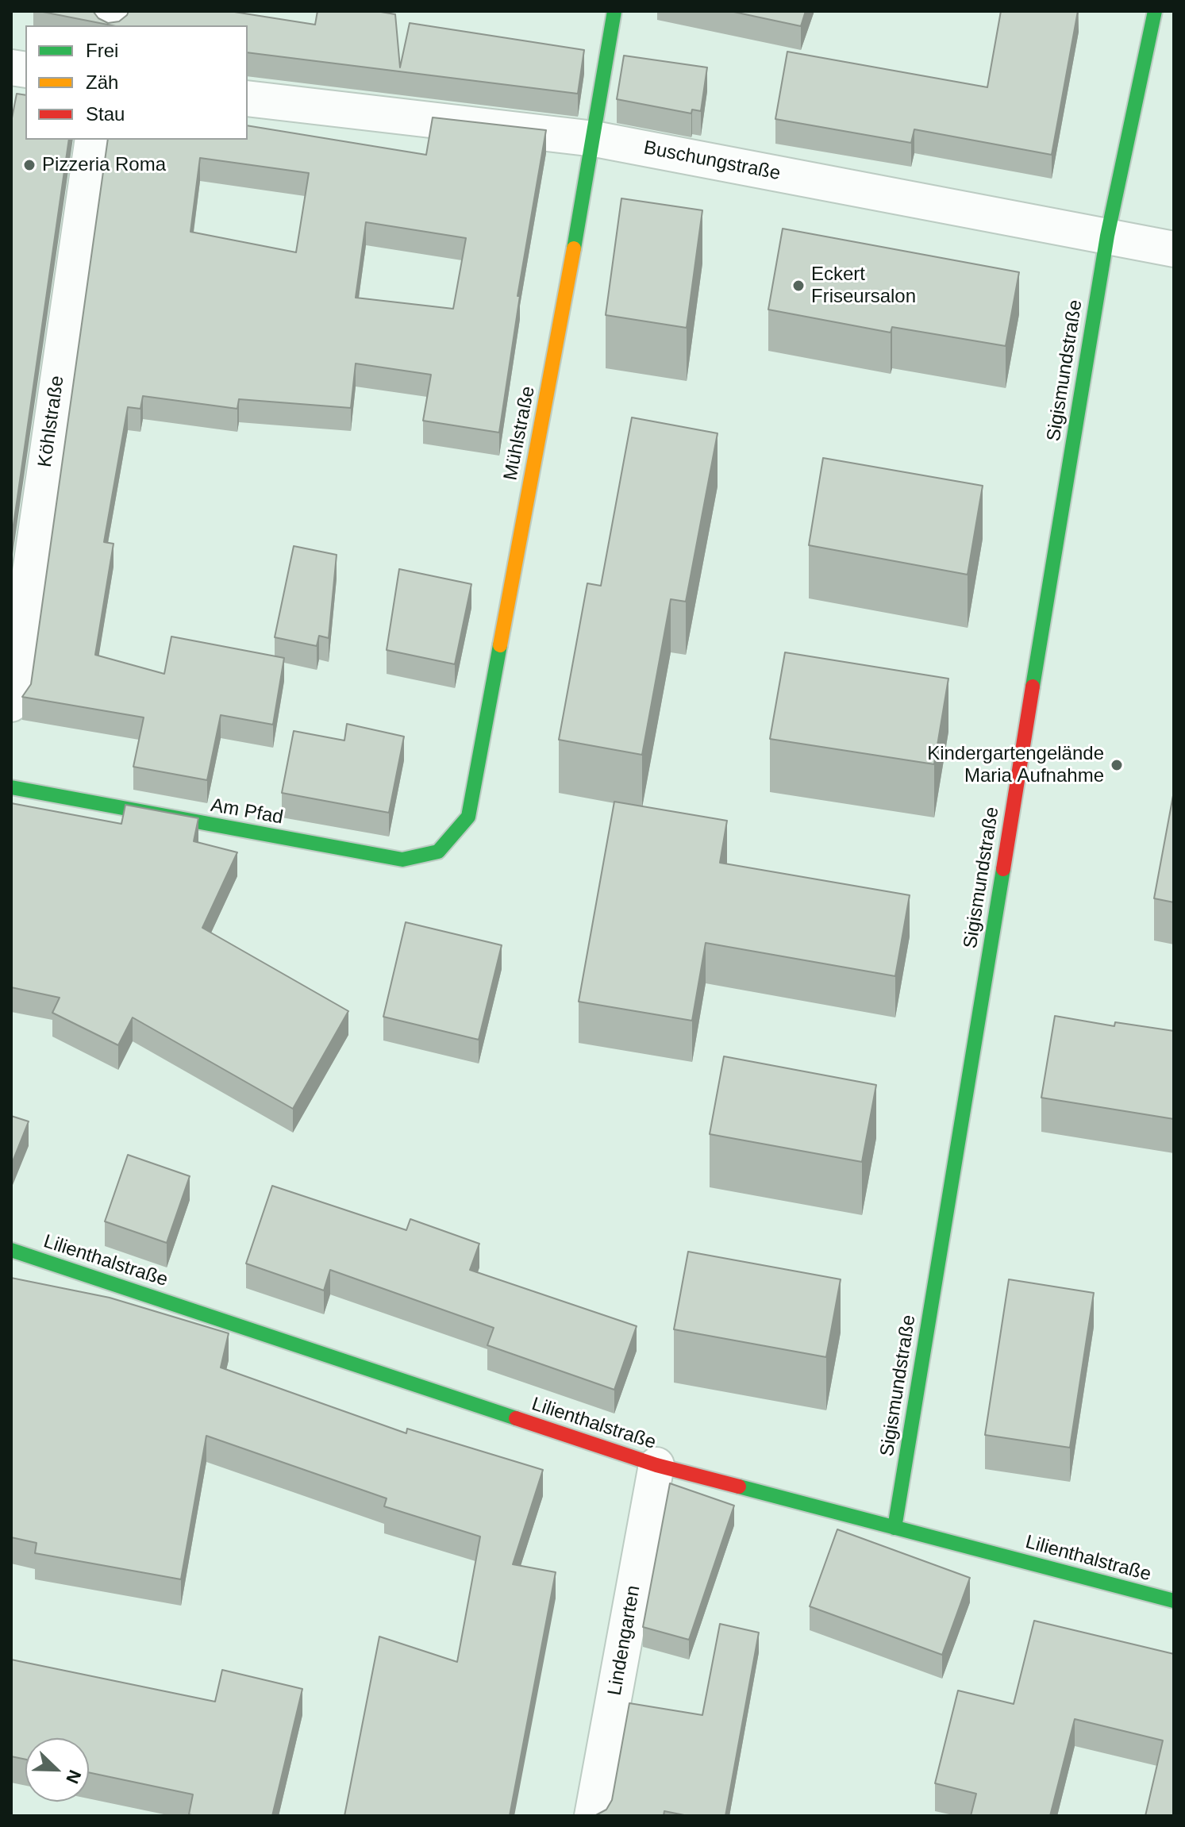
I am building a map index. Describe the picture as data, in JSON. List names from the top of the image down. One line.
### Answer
{"streets":{"street":["Buschungstraße","Sigismundstraße","Köhlstraße","Mühlstraße","Am Pfad","Lilienthalstraße","Lindengarten"]},"crossings":[["Buschungstraße","Sigismundstraße"],["Buschungstraße","Mühlstraße"],["Sigismundstraße","Lilienthalstraße"],["Mühlstraße","Am Pfad"],["Lilienthalstraße","Lindengarten"]],"places":["Pizzeria Roma","Eckert Friseursalon","Kindergartengelände Maria Aufnahme"],"legend":["Frei","Zäh","Stau"],"north":"bottom right"}
